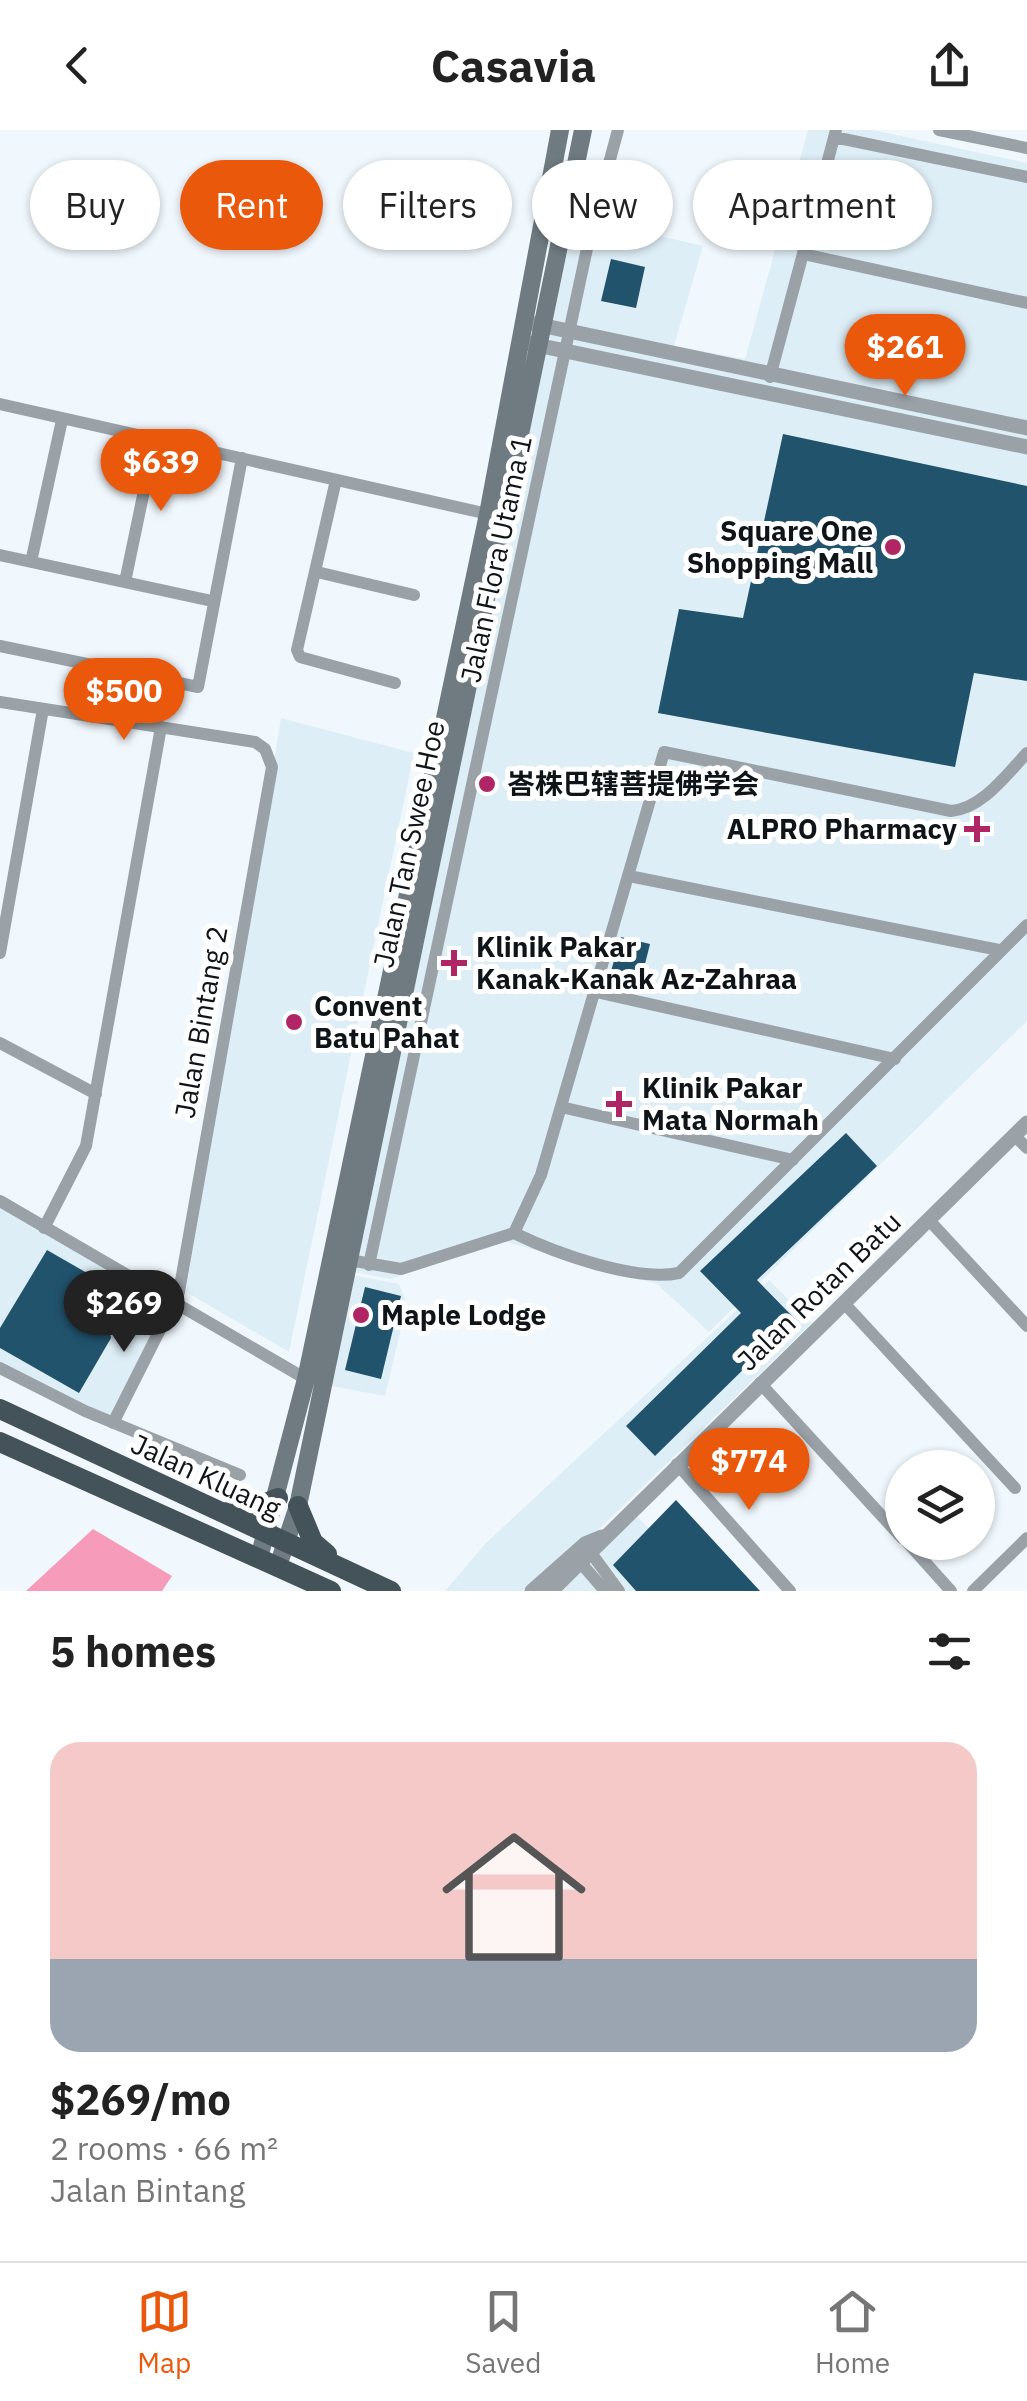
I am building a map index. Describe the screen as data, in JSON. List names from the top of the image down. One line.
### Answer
{"streets":{"highway":["Jalan Kluang"],"main road":["Jalan Tan Swee Hoe"],"street":["Jalan Flora Utama 1","Jalan Bintang 2","Jalan Rotan Batu"]},"crossings":[["Jalan Tan Swee Hoe","Jalan Kluang"]],"places":{"other":["Square One Shopping Mall","峇株巴辖菩提佛学会","Convent Batu Pahat","Maple Lodge"],"health":["ALPRO Pharmacy","Klinik Pakar Kanak-Kanak Az-Zahraa","Klinik Pakar Mata Normah"]},"page":{"header":"Casavia","chip":["Buy","Rent","Filters","New","Apartment"],"price":["$261","$639","$500","$269","$774"],"heading":"5 homes","list":[{"name":"$269/mo","note":"2 rooms · 66 m² · Jalan Bintang"}],"tabs":["Map","Saved","Home"]}}
